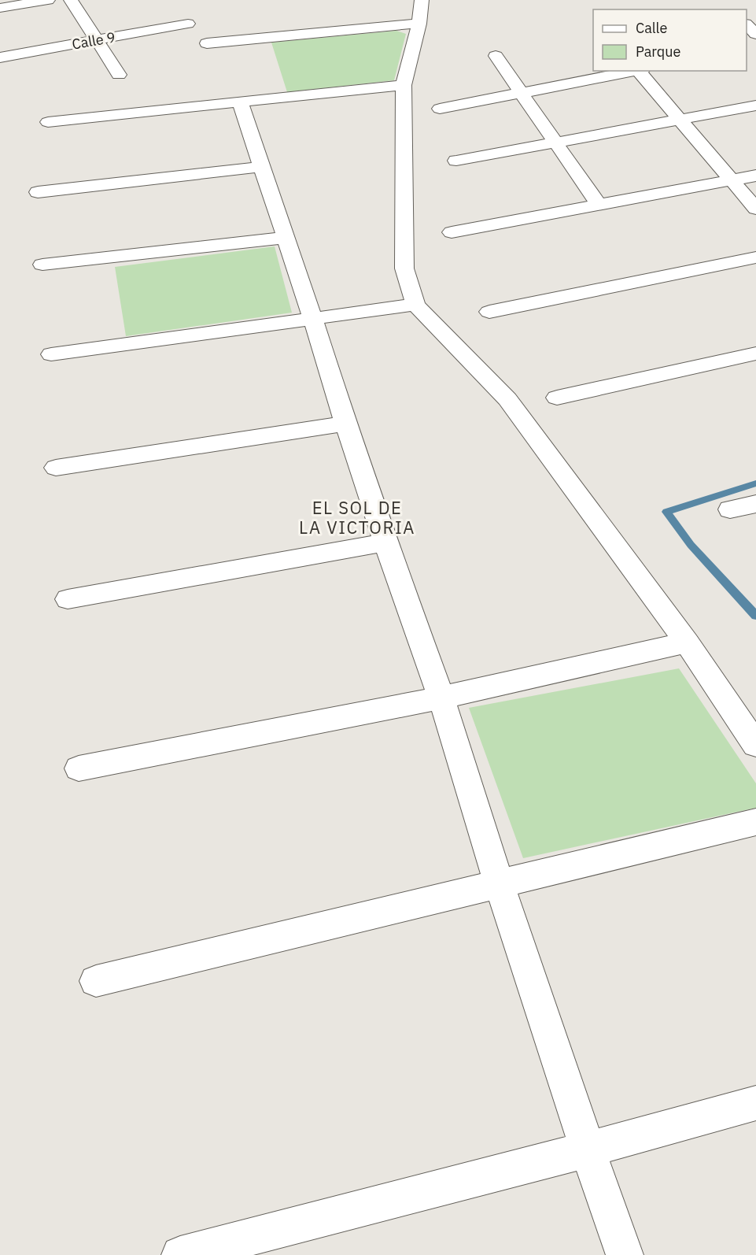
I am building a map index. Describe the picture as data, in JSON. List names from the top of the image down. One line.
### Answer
{"streets":{"street":["Calle 9"]},"districts":["EL SOL DE LA VICTORIA"],"legend":["Calle","Parque"]}
